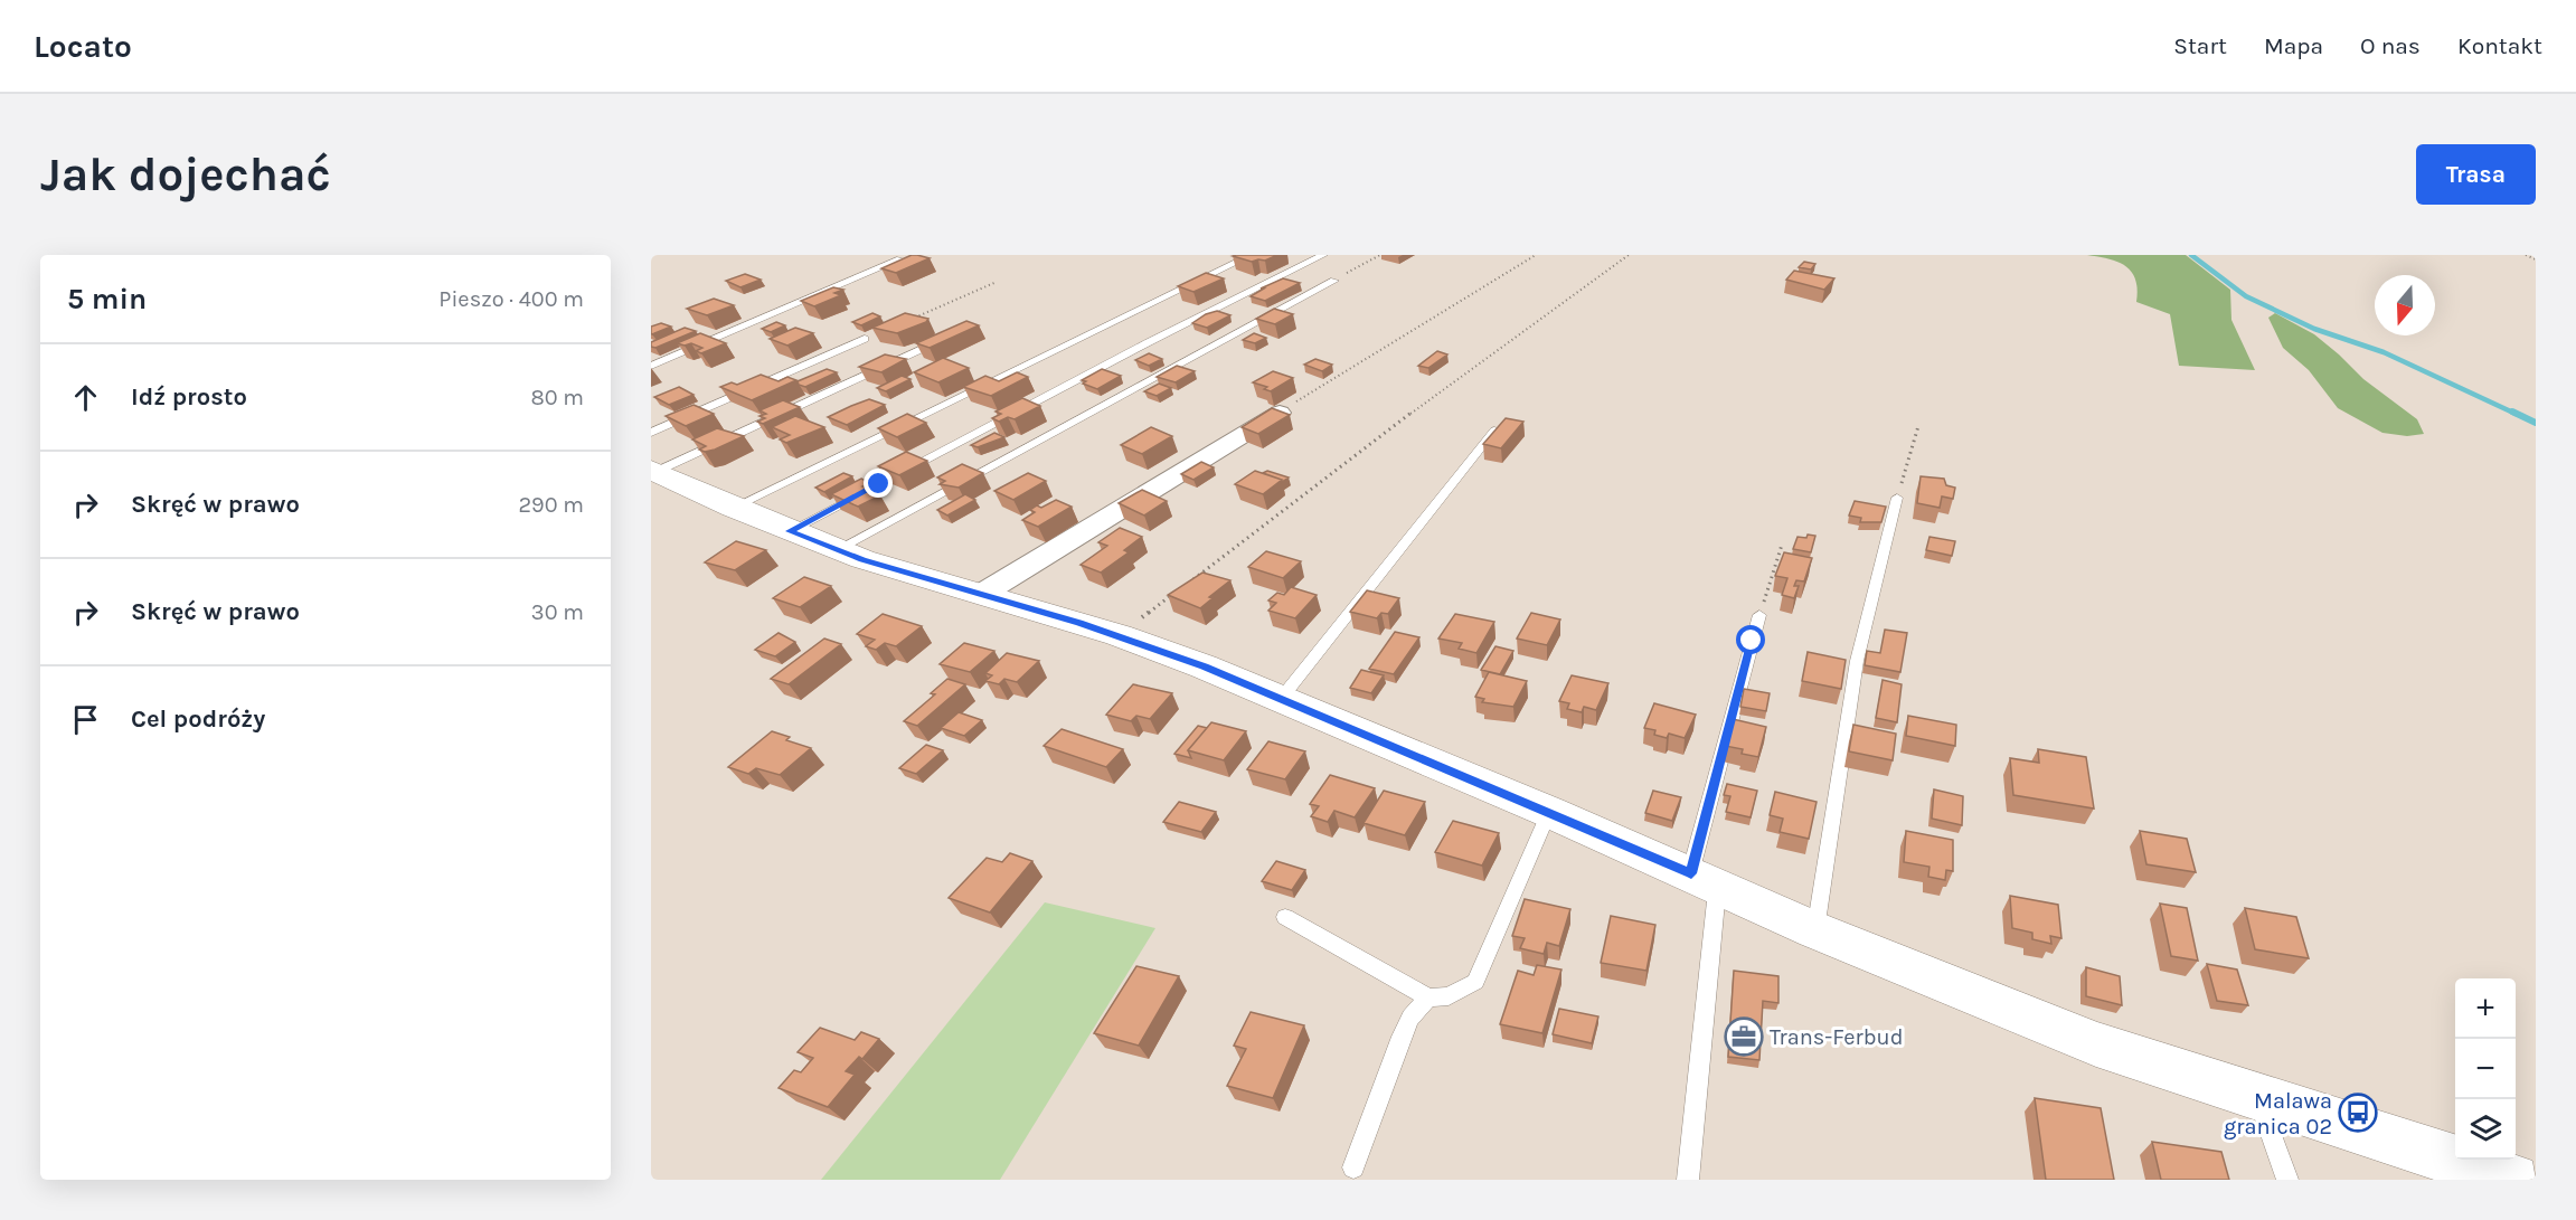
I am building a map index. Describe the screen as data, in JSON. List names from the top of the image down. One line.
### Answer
{"places":{"office":["Trans-Ferbud"],"bus stop":["Malawa granica 02"]},"north":"bottom","page":{"header":"Locato","nav":["Start","Mapa","O nas","Kontakt"],"buttons":"Trasa","title":"Jak dojechać","heading":["5 min","Pieszo · 400 m"],"list":[["Idź prosto","80 m"],["Skręć w prawo","290 m"],["Skręć w prawo","30 m"],"Cel podróży"],"map_buttons":["+","−"]}}
